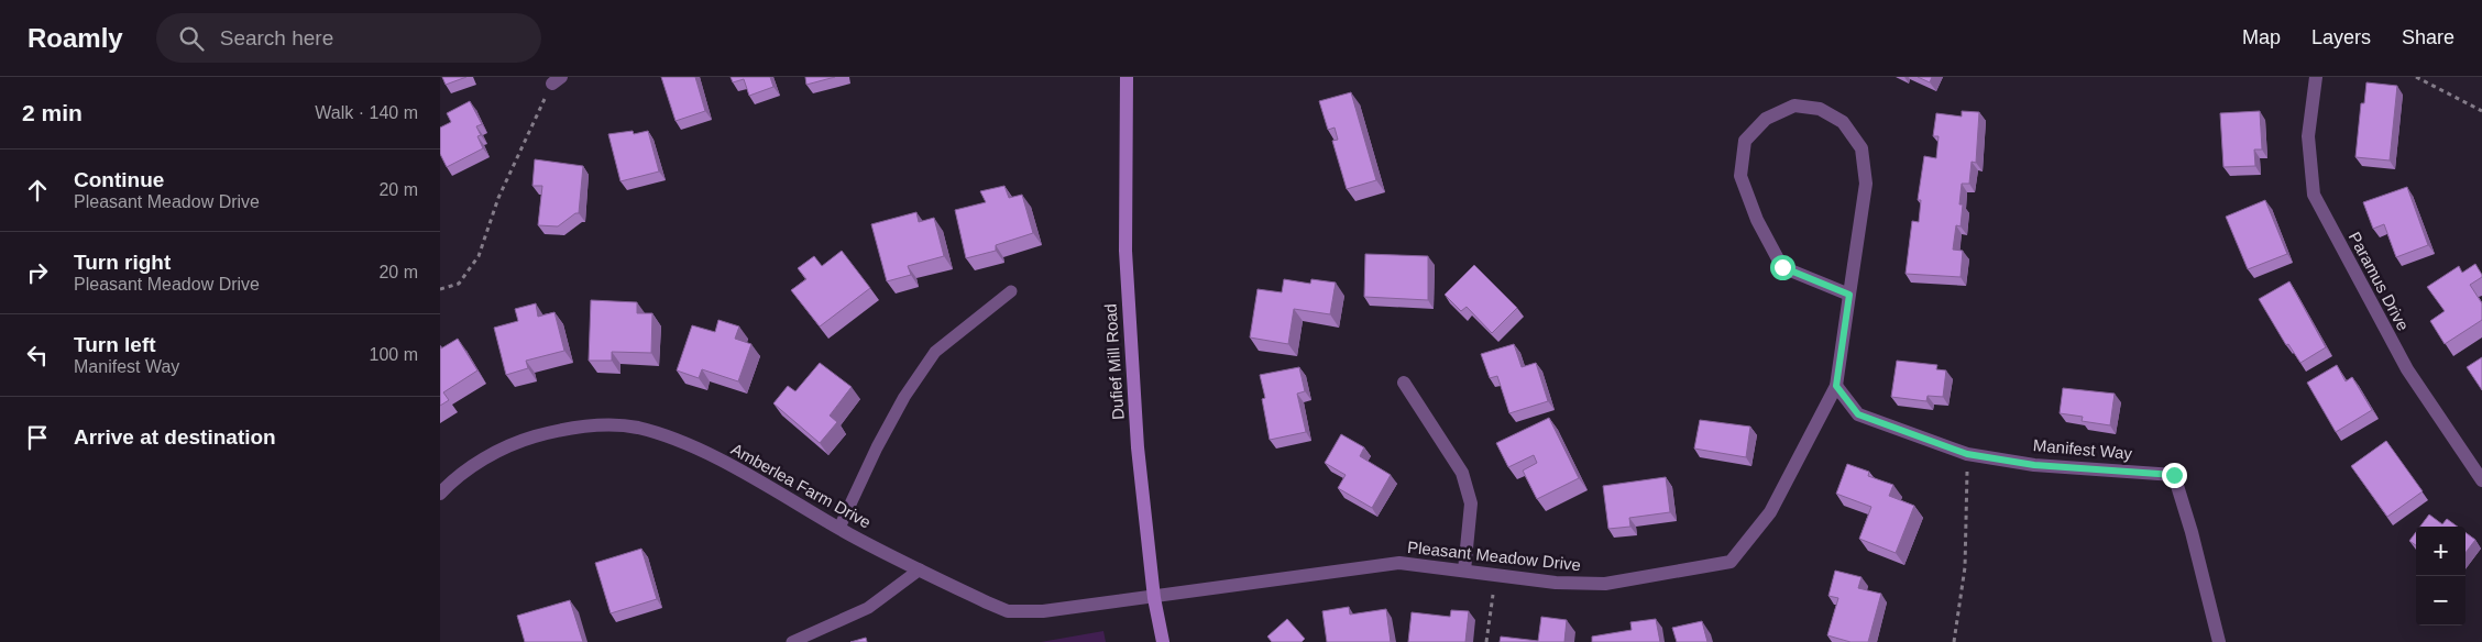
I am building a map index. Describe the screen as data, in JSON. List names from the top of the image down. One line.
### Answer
{"streets":{"main road":["Dufief Mill Road"],"street":["Paramus Drive","Manifest Way","Amberlea Farm Drive","Pleasant Meadow Drive"]},"crossings":[["Dufief Mill Road","Amberlea Farm Drive"],["Dufief Mill Road","Pleasant Meadow Drive"],["Manifest Way","Pleasant Meadow Drive"],["Amberlea Farm Drive","Pleasant Meadow Drive"]],"page":{"header":"Roamly","search":"Search here","nav":["Map","Layers","Share"],"heading":["2 min","Walk · 140 m"],"list":[["Continue","Pleasant Meadow Drive","20 m"],["Turn right","Pleasant Meadow Drive","20 m"],["Turn left","Manifest Way","100 m"],"Arrive at destination"],"map_buttons":["+","−"]}}
